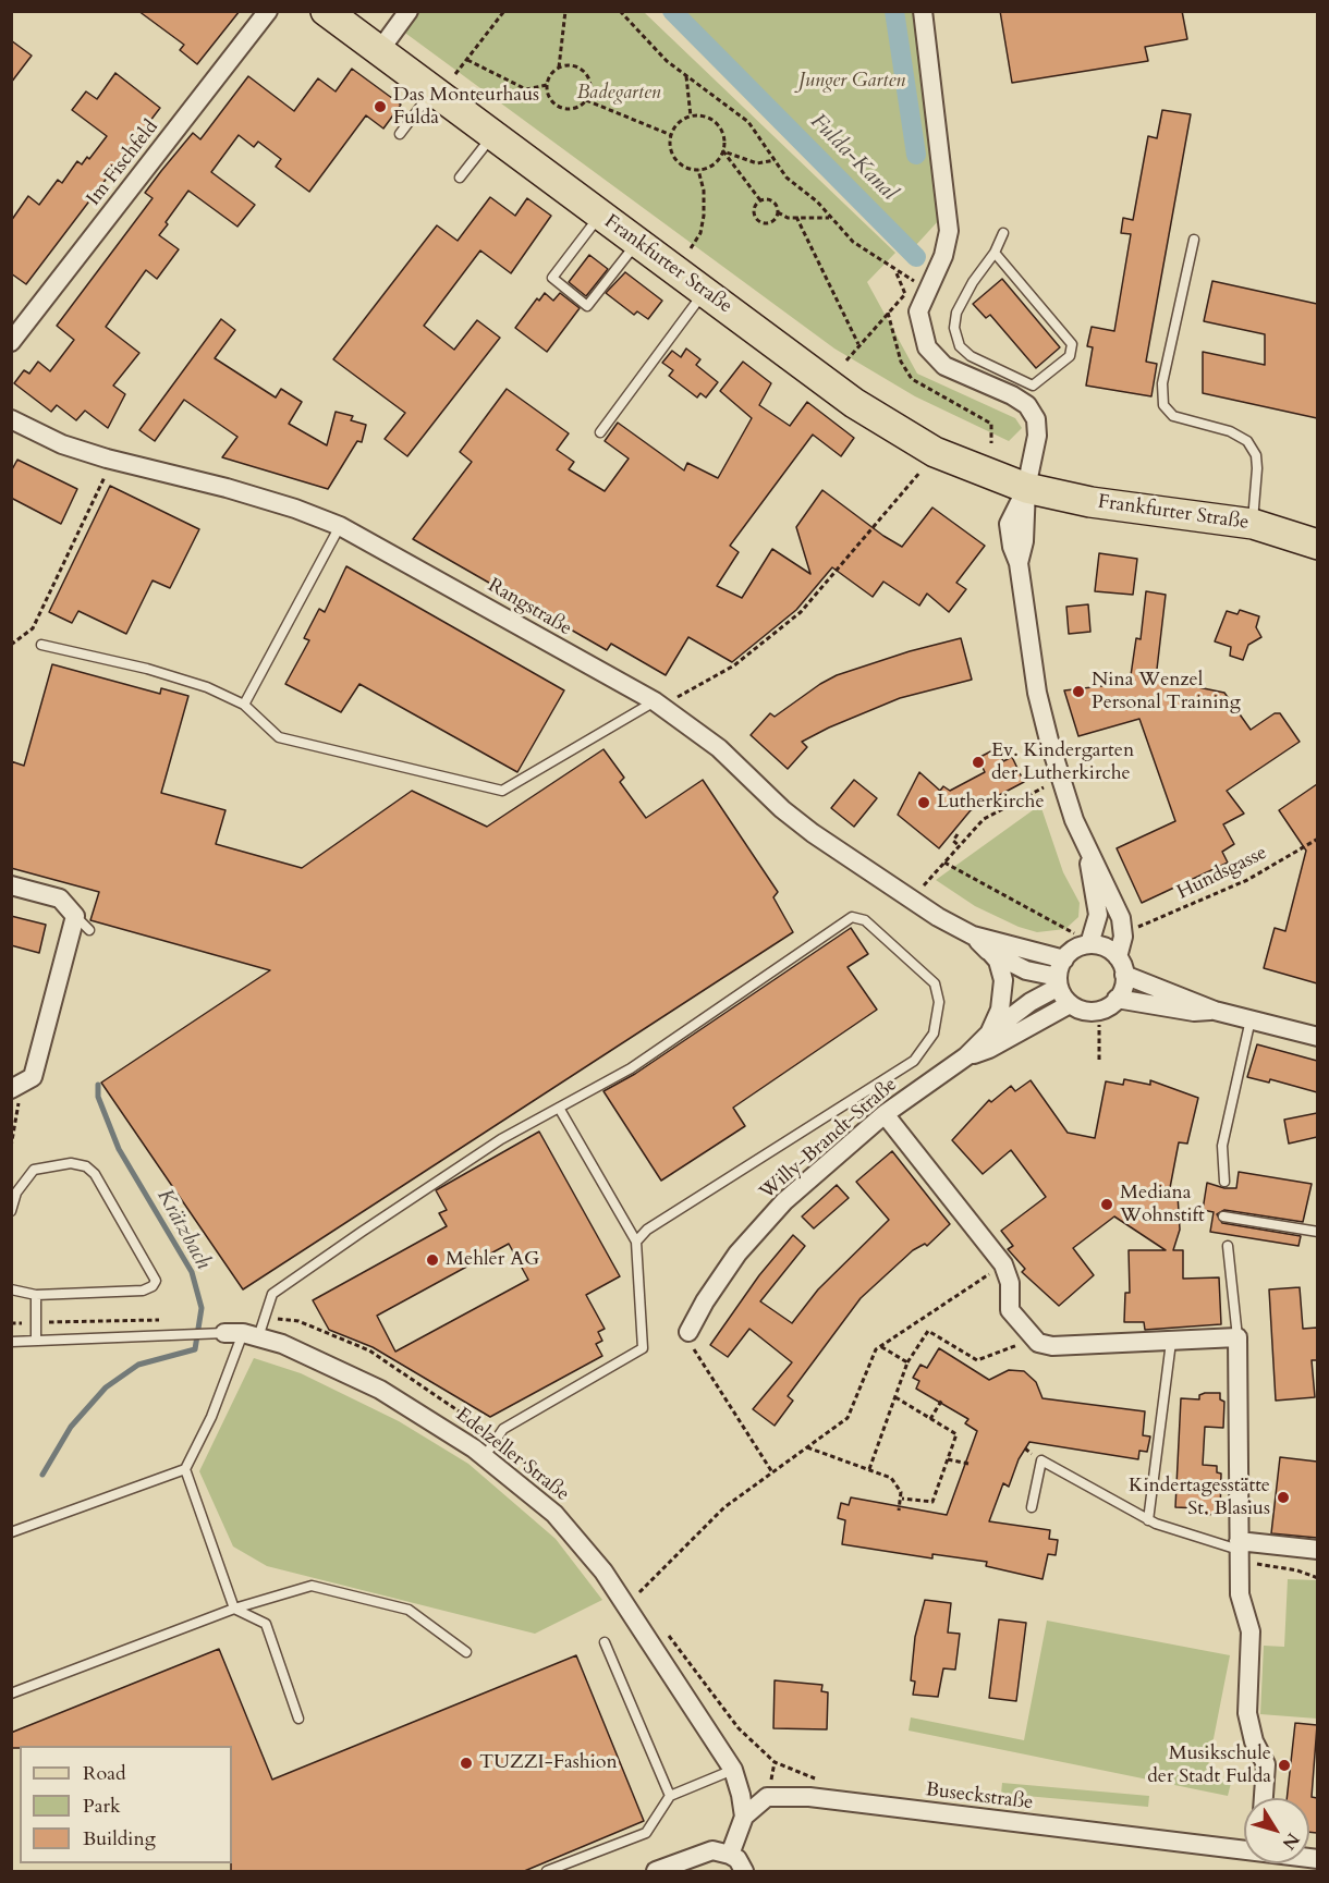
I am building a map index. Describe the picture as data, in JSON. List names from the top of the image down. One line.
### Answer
{"streets":{"main road":["Frankfurter Straße"],"street":["Im Fischfeld","Rangstraße","Willy-Brandt-Straße","Edelzeller Straße","Buseckstraße"],"path":["Hundsgasse"]},"crossings":[["Rangstraße","Willy-Brandt-Straße"],["Edelzeller Straße","Buseckstraße"]],"water":["Fulda-Kanal","Krätzbach"],"parks":["Junger Garten","Badegarten"],"places":["Das Monteurhaus Fulda","Nina Wenzel Personal Training","Ev. Kindergarten der Lutherkirche","Lutherkirche","Mediana Wohnstift","Mehler AG","Kindertagesstätte St. Blasius","TUZZI-Fashion","Musikschule der Stadt Fulda"],"legend":["Road","Park","Building"],"north":"bottom right"}
